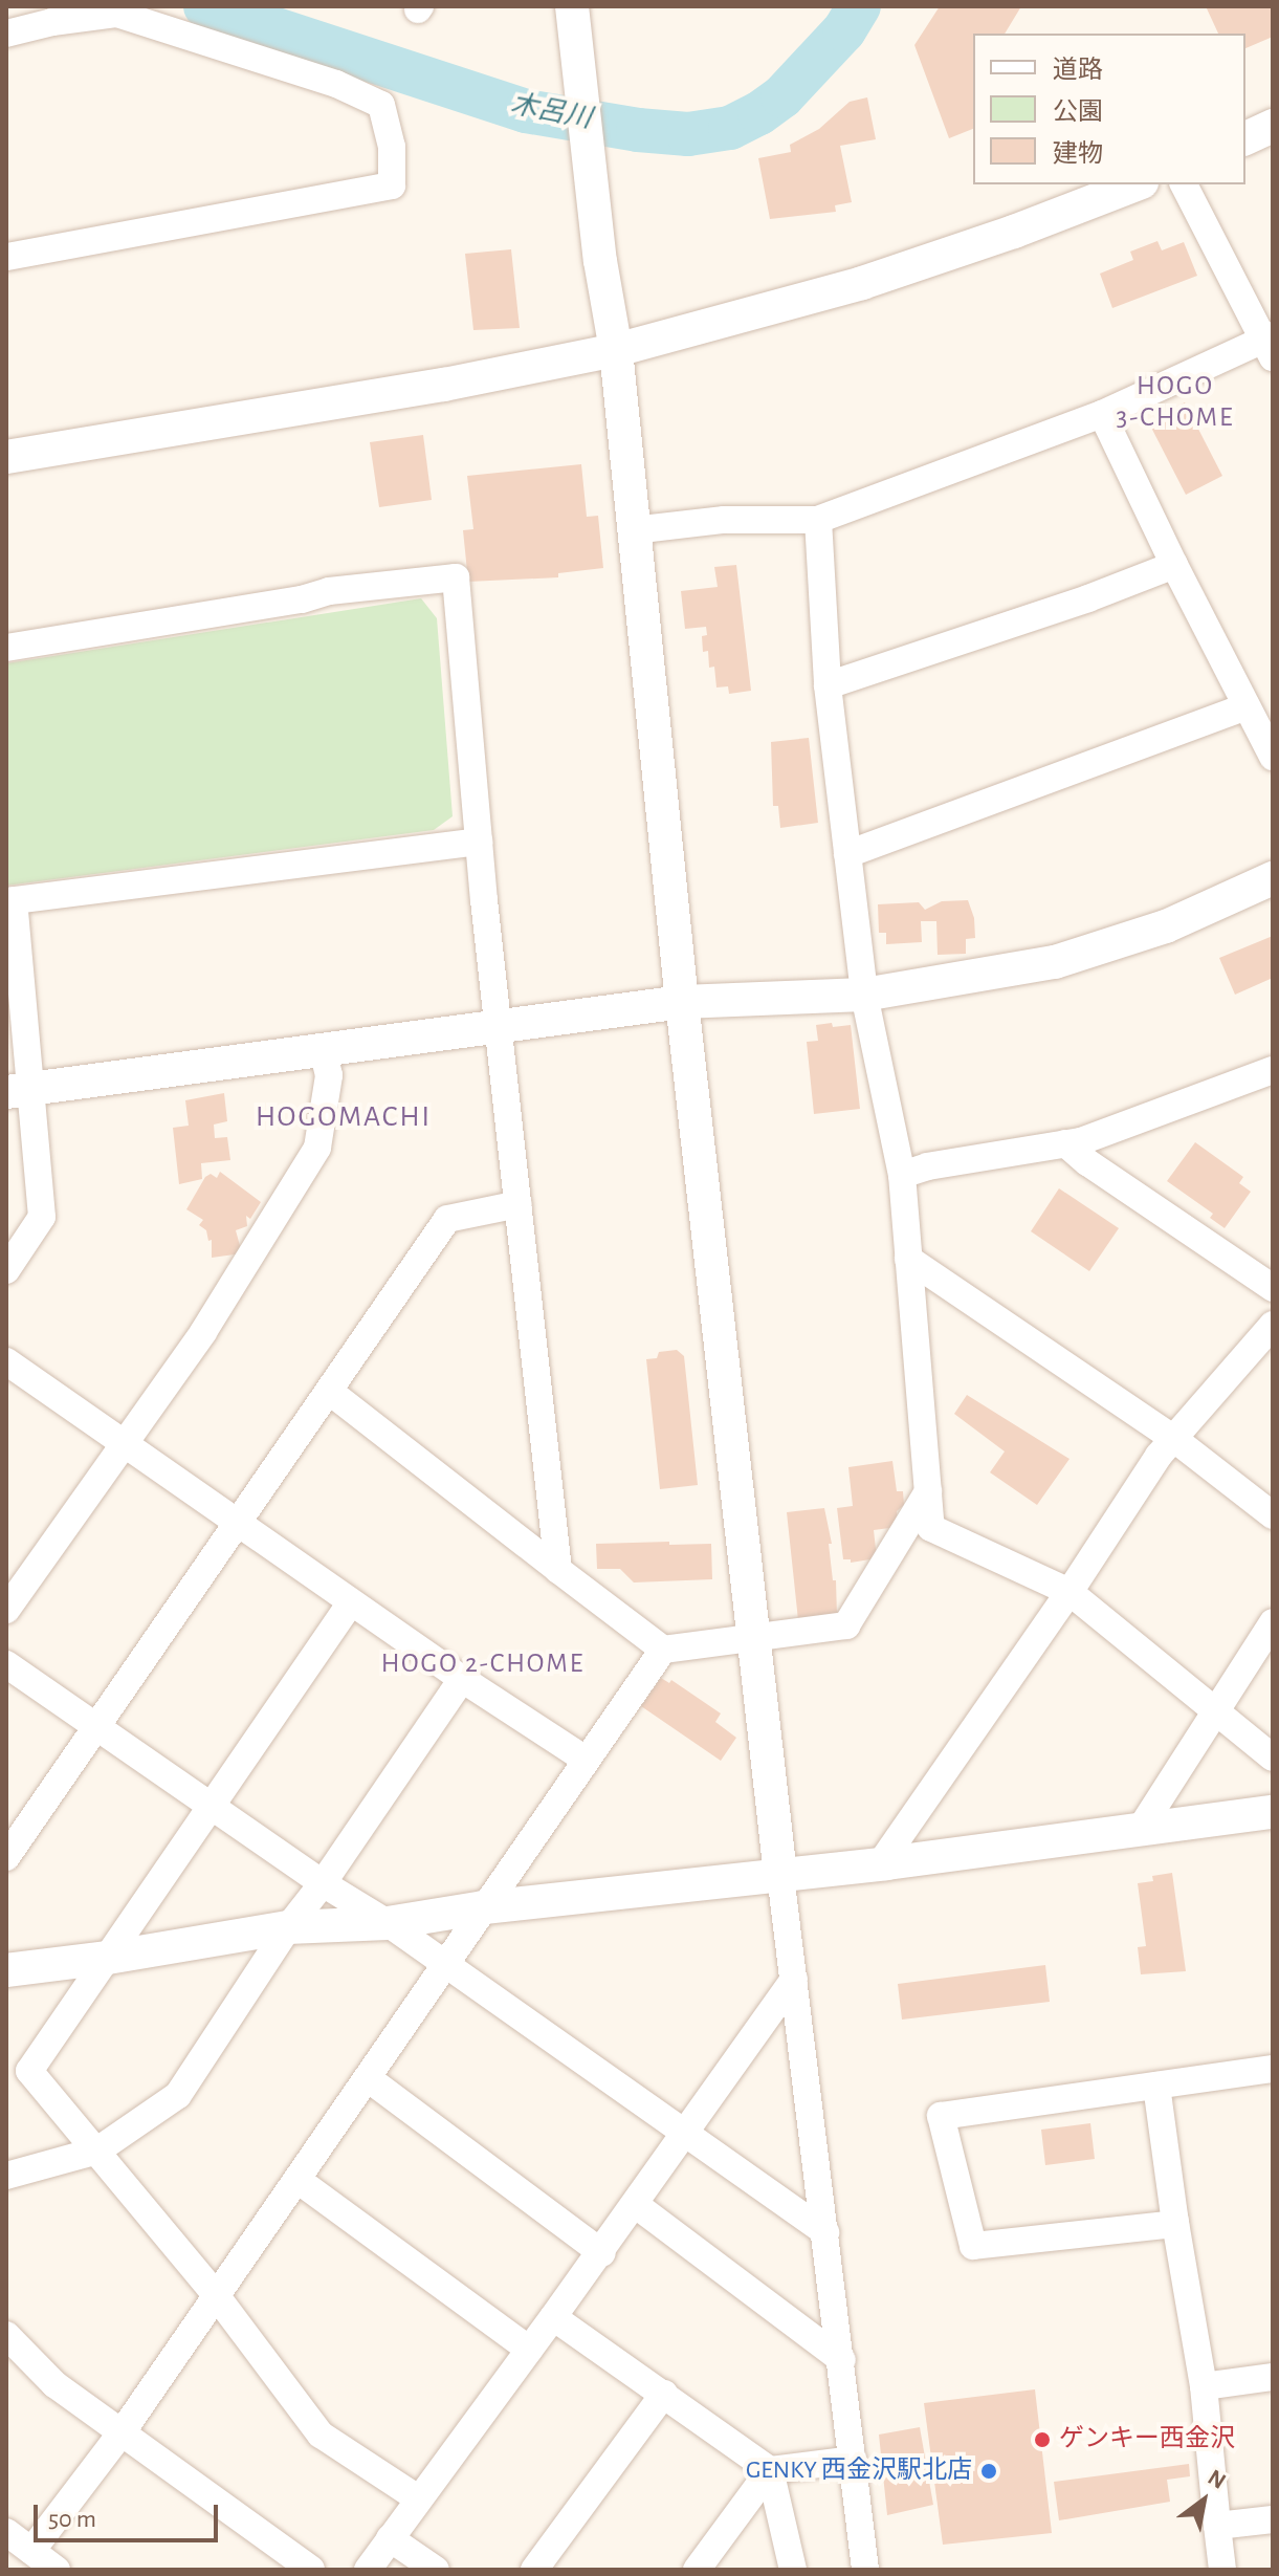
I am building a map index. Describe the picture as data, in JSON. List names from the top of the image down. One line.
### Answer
{"districts":["HOGO 3-CHOME","HOGOMACHI","HOGO 2-CHOME"],"water":["木呂川"],"places":["ゲンキー西金沢","GENKY 西金沢駅北店"],"legend":["道路","公園","建物"],"scale_bar":"50 m","north":"top right"}
